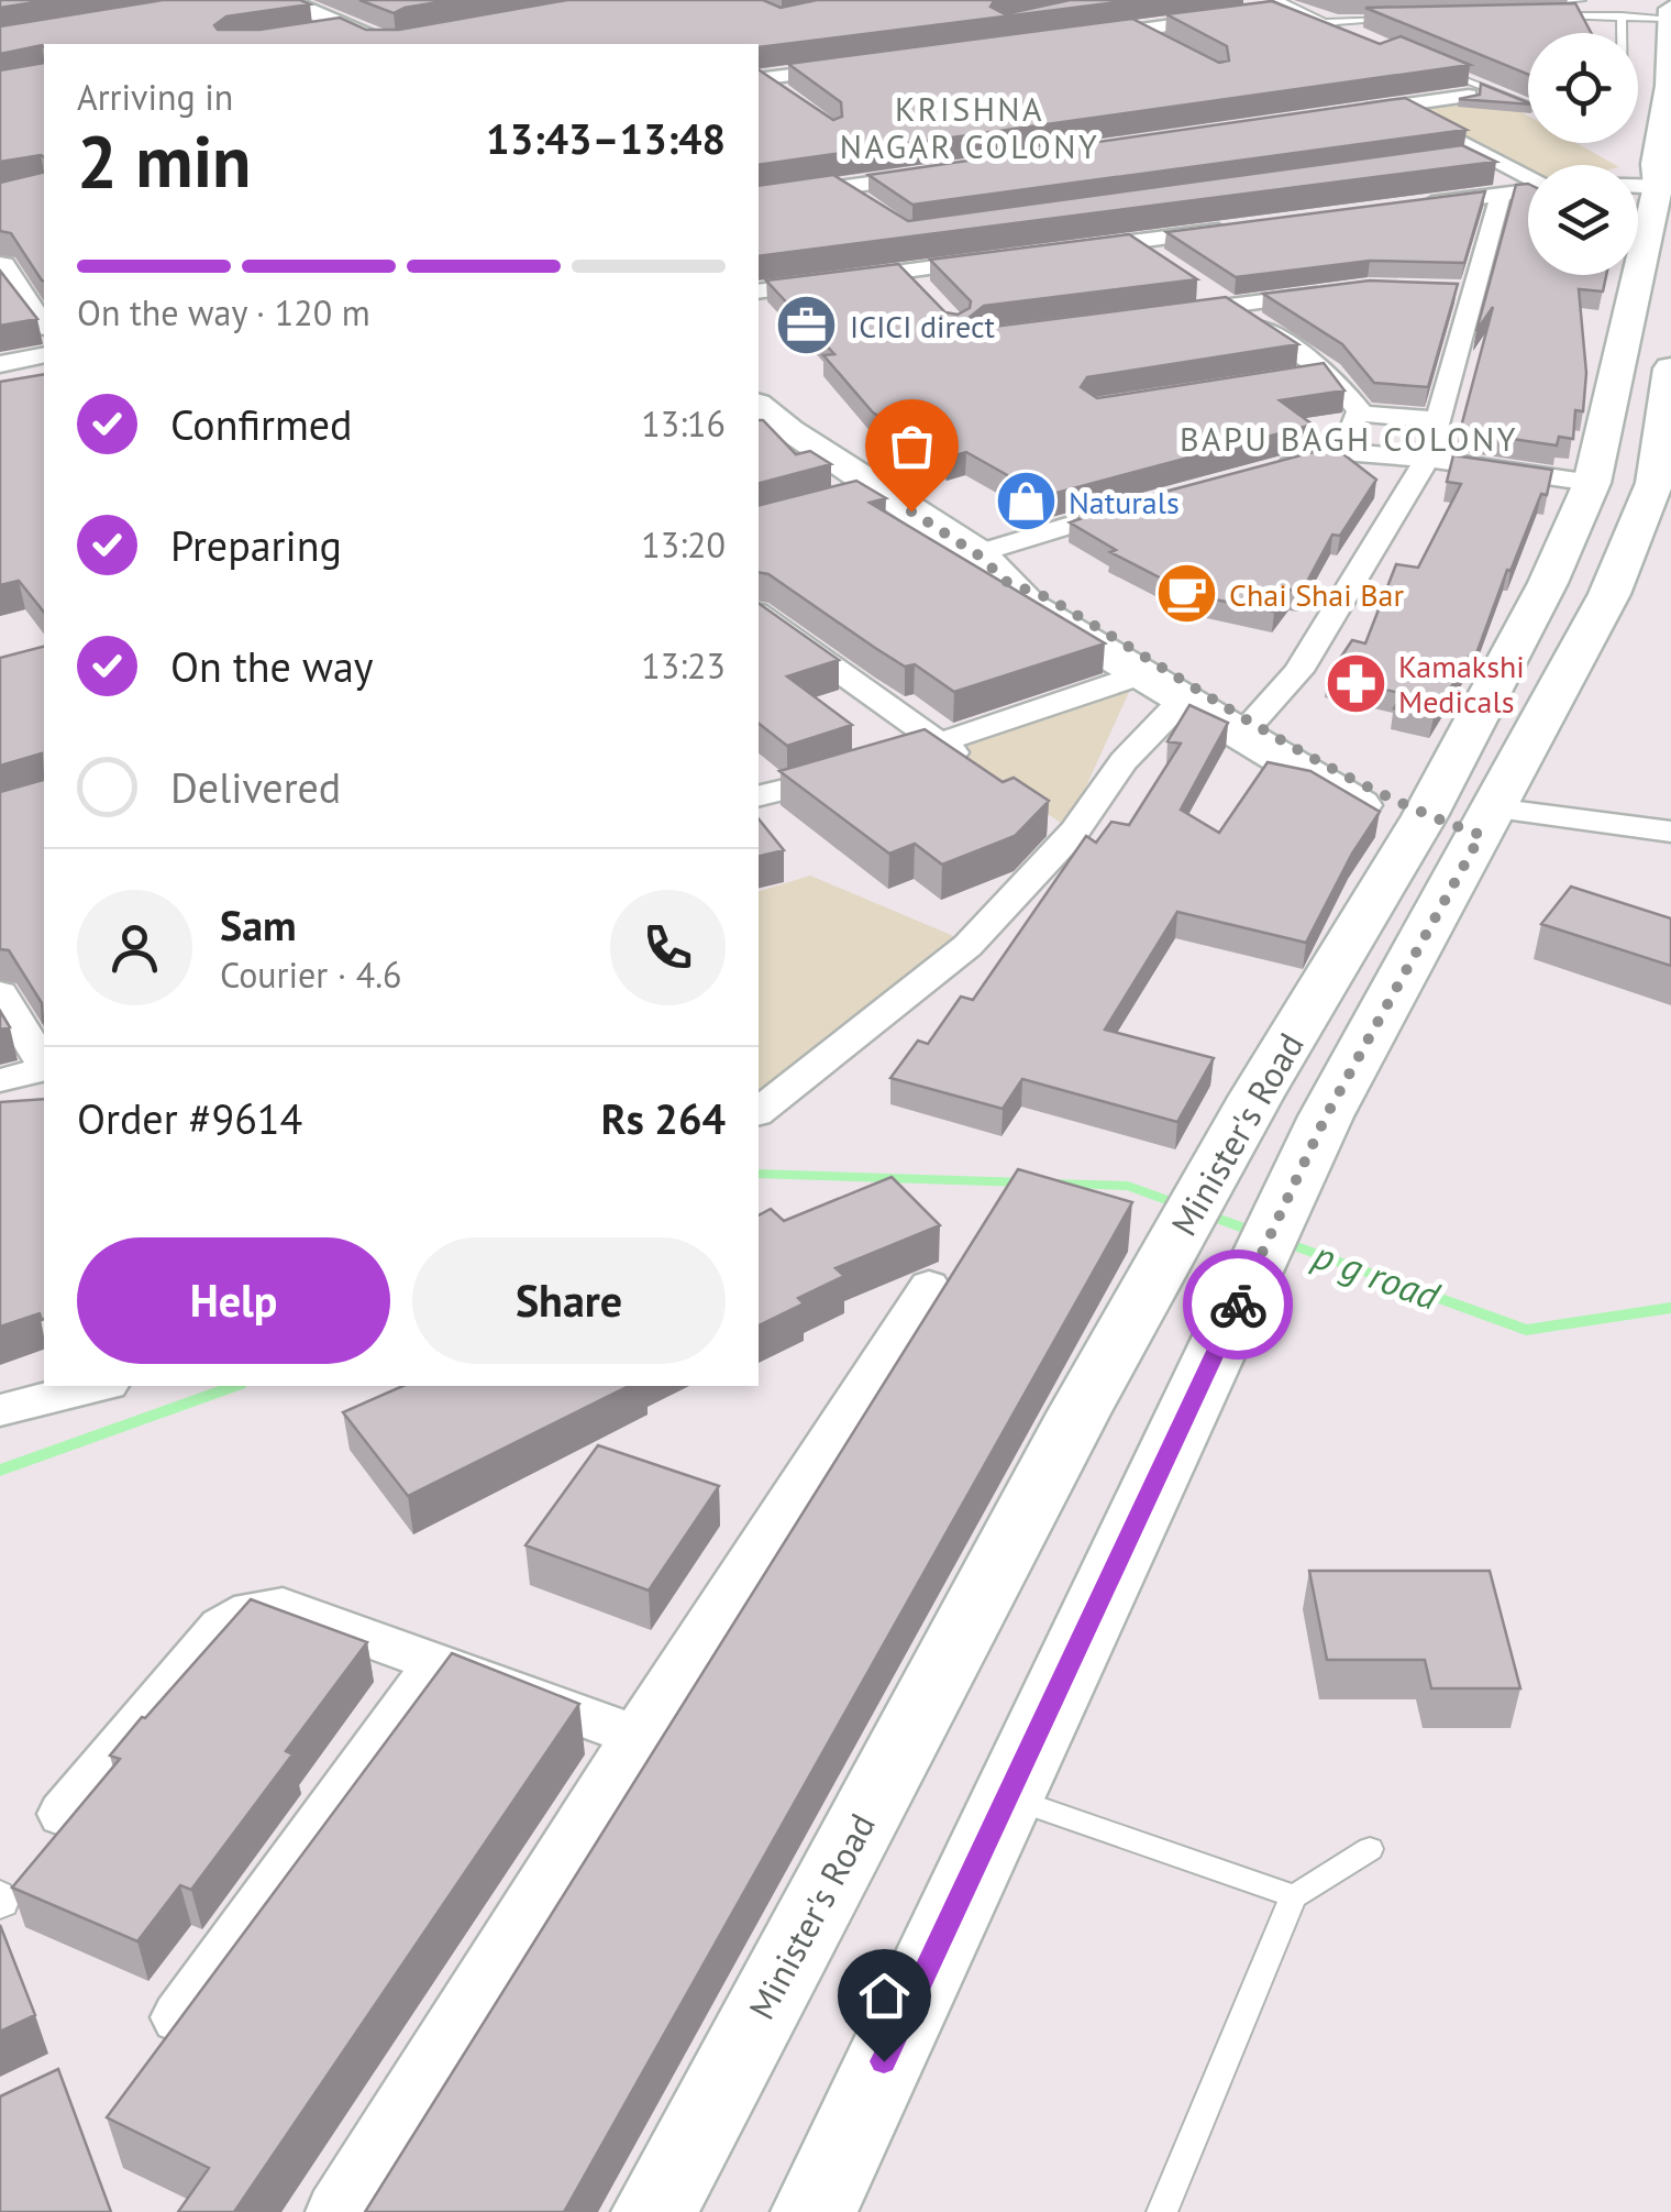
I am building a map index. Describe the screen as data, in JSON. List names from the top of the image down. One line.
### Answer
{"streets":{"main road":["Minister's Road"]},"districts":["KRISHNA NAGAR COLONY","BAPU BAGH COLONY"],"water":["p g road"],"places":{"office":["ICICI direct"],"shop":["Naturals"],"cafe":["Chai Shai Bar"],"pharmacy":["Kamakshi Medicals"]},"page":{"heading":["2 min","Arriving in","13:43–13:48"],"panel":["Sam","Courier · 4.6","Order #9614","Rs 264"],"bar":"On the way · 120 m","list":[["Confirmed","13:16"],["Preparing","13:20"],["On the way","13:23"],"Delivered"],"buttons":["Help","Share"]}}
